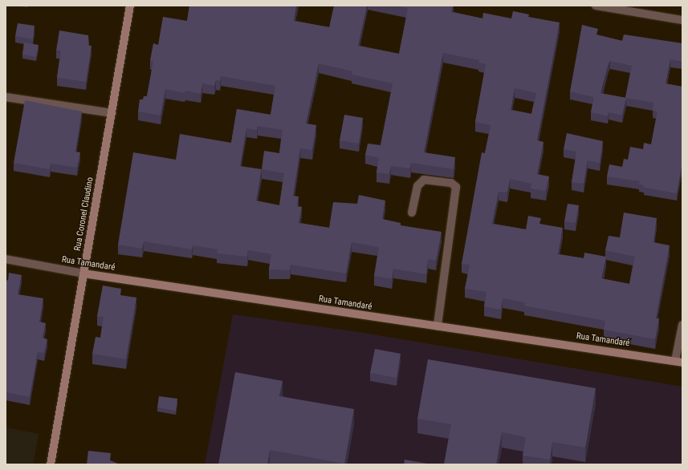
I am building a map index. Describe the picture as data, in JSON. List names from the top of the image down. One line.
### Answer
{"streets":{"street":["Rua Coronel Claudino","Rua Tamandaré"]},"crossings":[["Rua Coronel Claudino","Rua Tamandaré"]]}
